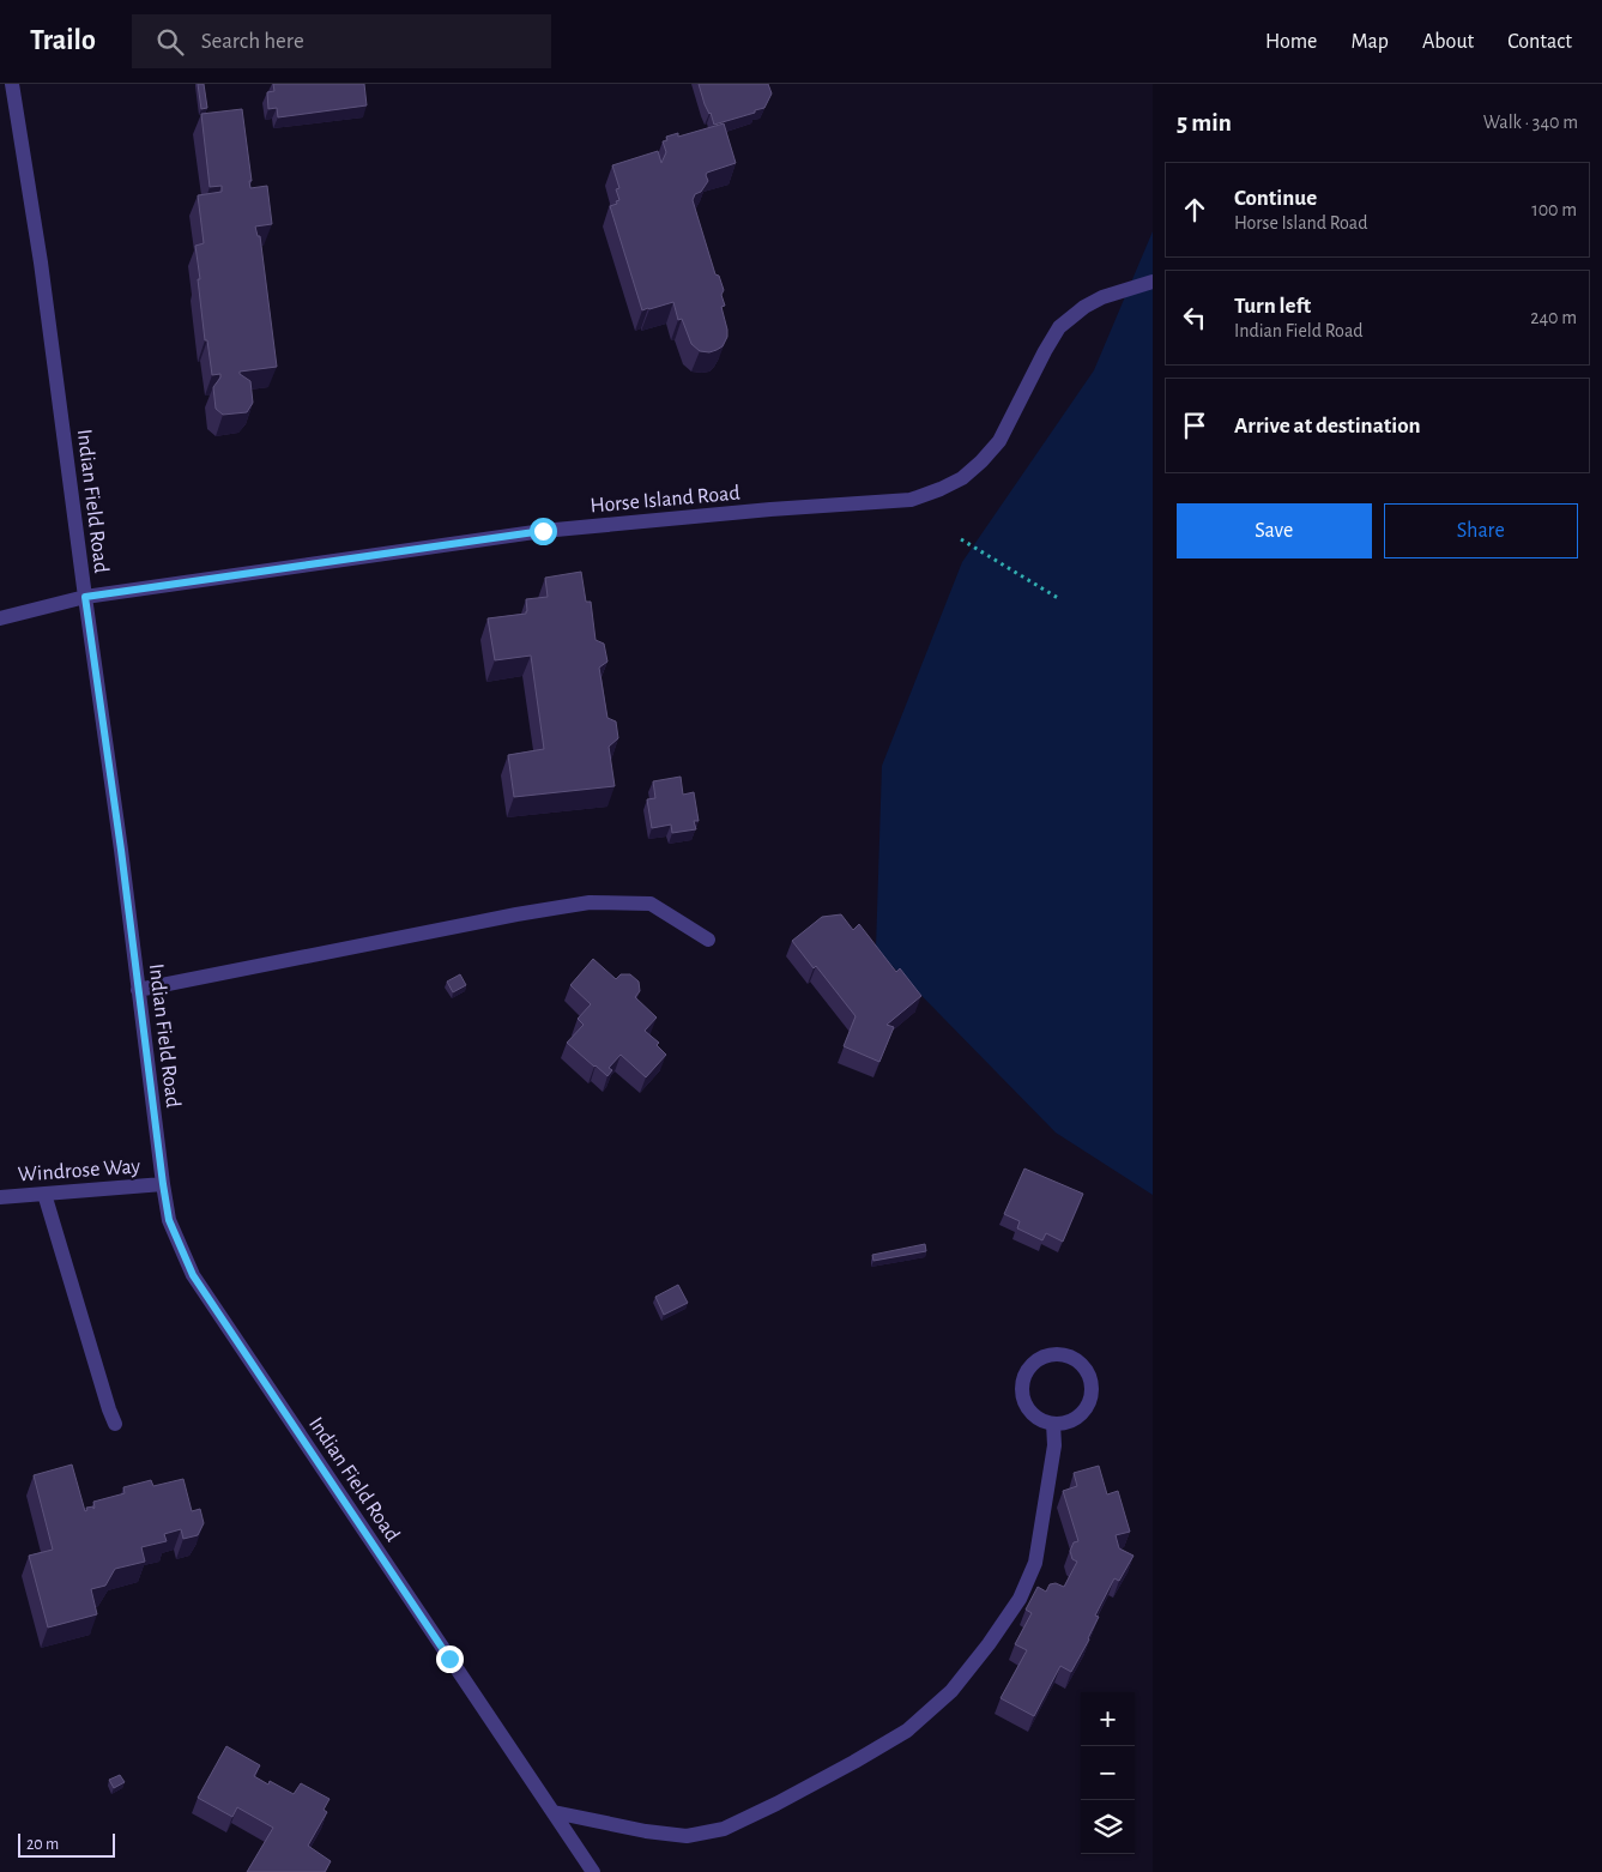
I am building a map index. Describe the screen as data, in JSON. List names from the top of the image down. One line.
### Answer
{"streets":{"street":["Horse Island Road","Indian Field Road","Windrose Way"]},"crossings":[["Horse Island Road","Indian Field Road"],["Indian Field Road","Windrose Way"]],"scale_bar":"20 m","page":{"header":"Trailo","search":"Search here","nav":["Home","Map","About","Contact"],"heading":["5 min","Walk · 340 m"],"list":[["Continue","Horse Island Road","100 m"],["Turn left","Indian Field Road","240 m"],"Arrive at destination"],"buttons":["Save","Share"],"map_buttons":["+","−"],"scale":"20 m"}}
